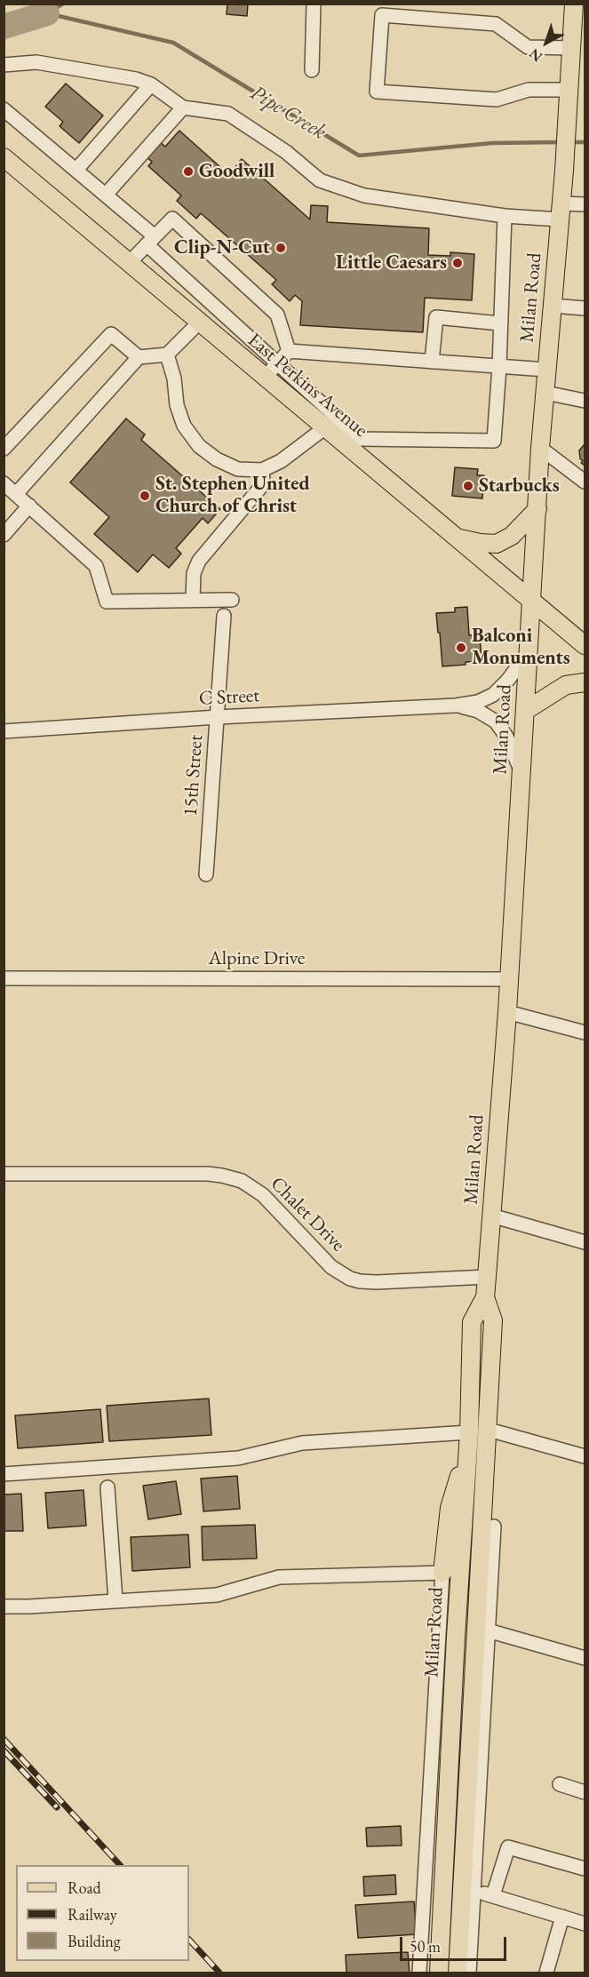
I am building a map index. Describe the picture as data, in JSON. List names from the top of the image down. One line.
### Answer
{"streets":{"main road":["Milan Road","East Perkins Avenue"],"street":["C Street","15th Street","Alpine Drive","Chalet Drive"]},"crossings":[["Milan Road","East Perkins Avenue"],["Milan Road","C Street"],["Milan Road","Alpine Drive"],["Milan Road","Chalet Drive"],["C Street","15th Street"]],"water":["Pipe Creek"],"places":["Goodwill","Clip-N-Cut","Little Caesars","Starbucks","St. Stephen United Church of Christ","Balconi Monuments"],"legend":["Road","Railway","Building"],"scale_bar":"50 m","north":"bottom left"}
